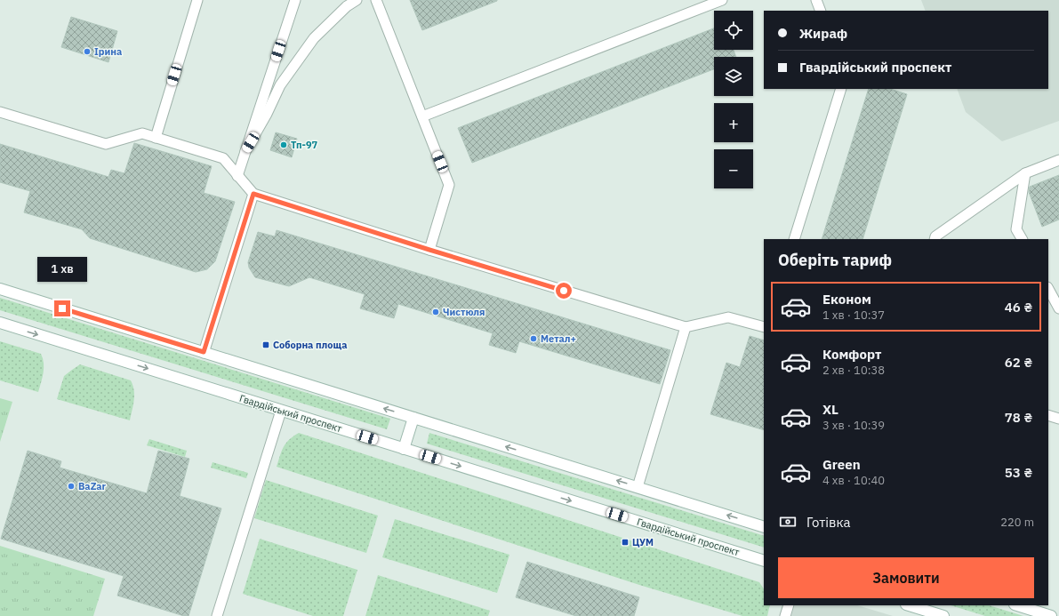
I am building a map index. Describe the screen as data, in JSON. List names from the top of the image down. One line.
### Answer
{"streets":{"main road":["Гвардійський проспект"]},"places":{"other":["Ірина","Тп-97","Чистюля","Метал+","BaZar"],"transit":["Соборна площа","ЦУМ"]},"page":{"map_buttons":["+","−"],"banner":["Жираф","Гвардійський проспект"],"heading":"Оберіть тариф","bubble":"1 хв","list":[{"name":"Економ","note":"1 хв · 10:37","value":"46 ₴"},{"name":"Комфорт","note":"2 хв · 10:38","value":"62 ₴"},{"name":"XL","note":"3 хв · 10:39","value":"78 ₴"},{"name":"Green","note":"4 хв · 10:40","value":"53 ₴"}],"pay":["Готівка","220 m"],"buttons":"Замовити"}}
